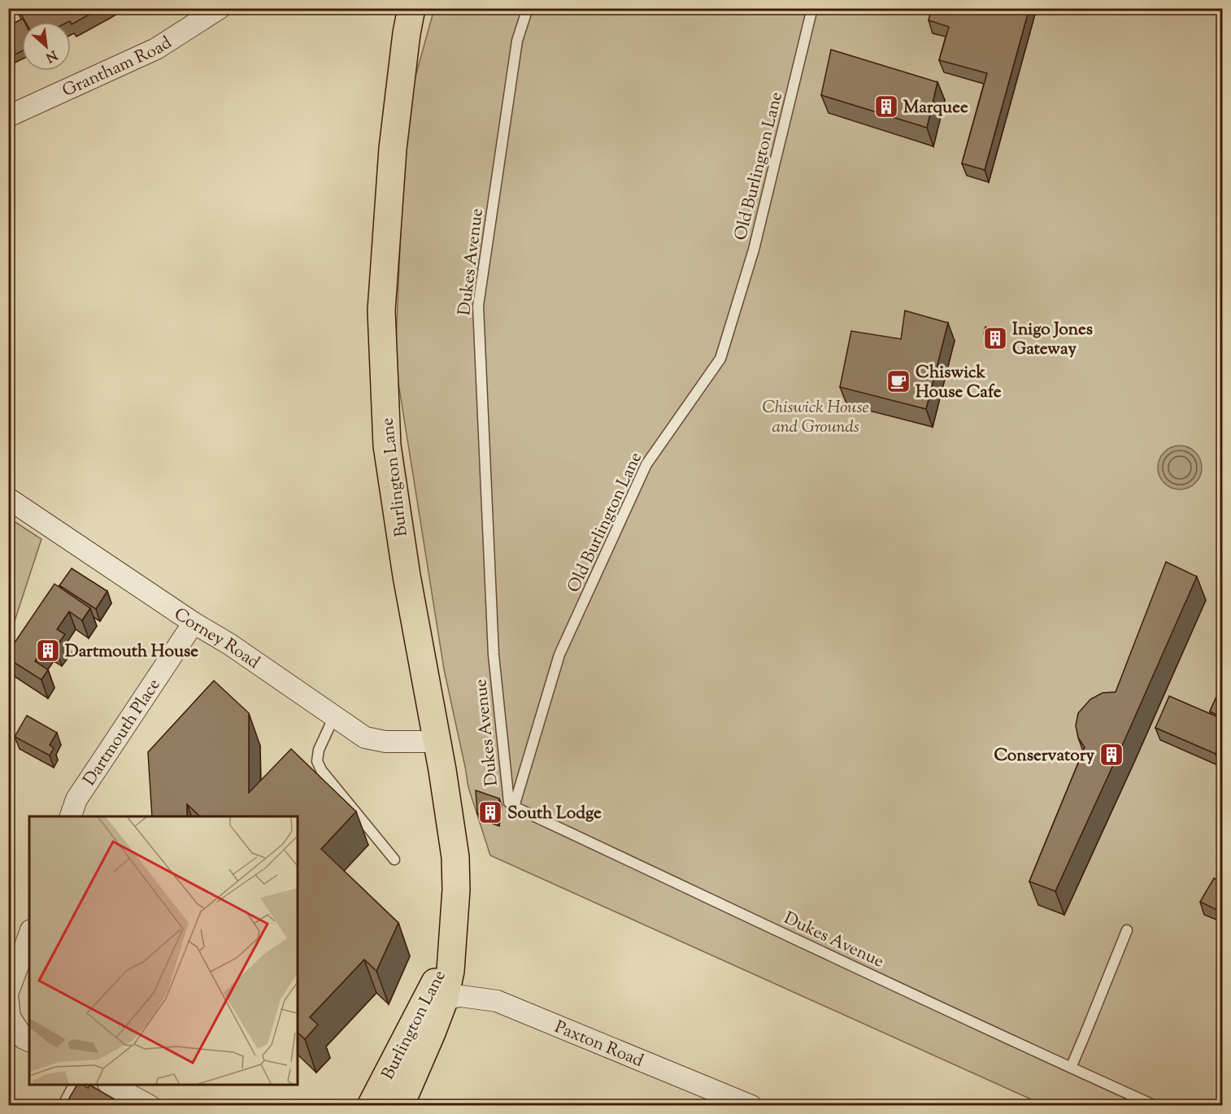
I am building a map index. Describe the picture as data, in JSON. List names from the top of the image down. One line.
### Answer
{"streets":{"highway":["Burlington Lane"],"street":["Grantham Road","Corney Road","Dartmouth Place","Paxton Road"],"lane":["Old Burlington Lane","Dukes Avenue"]},"crossings":[["Old Burlington Lane","Dukes Avenue"],["Burlington Lane","Corney Road"],["Burlington Lane","Paxton Road"],["Corney Road","Dartmouth Place"]],"parks":["Chiswick House and Grounds"],"places":{"building":["Marquee","Inigo Jones Gateway","Dartmouth House","Conservatory","South Lodge"],"cafe":["Chiswick House Cafe"]},"north":"bottom right"}
